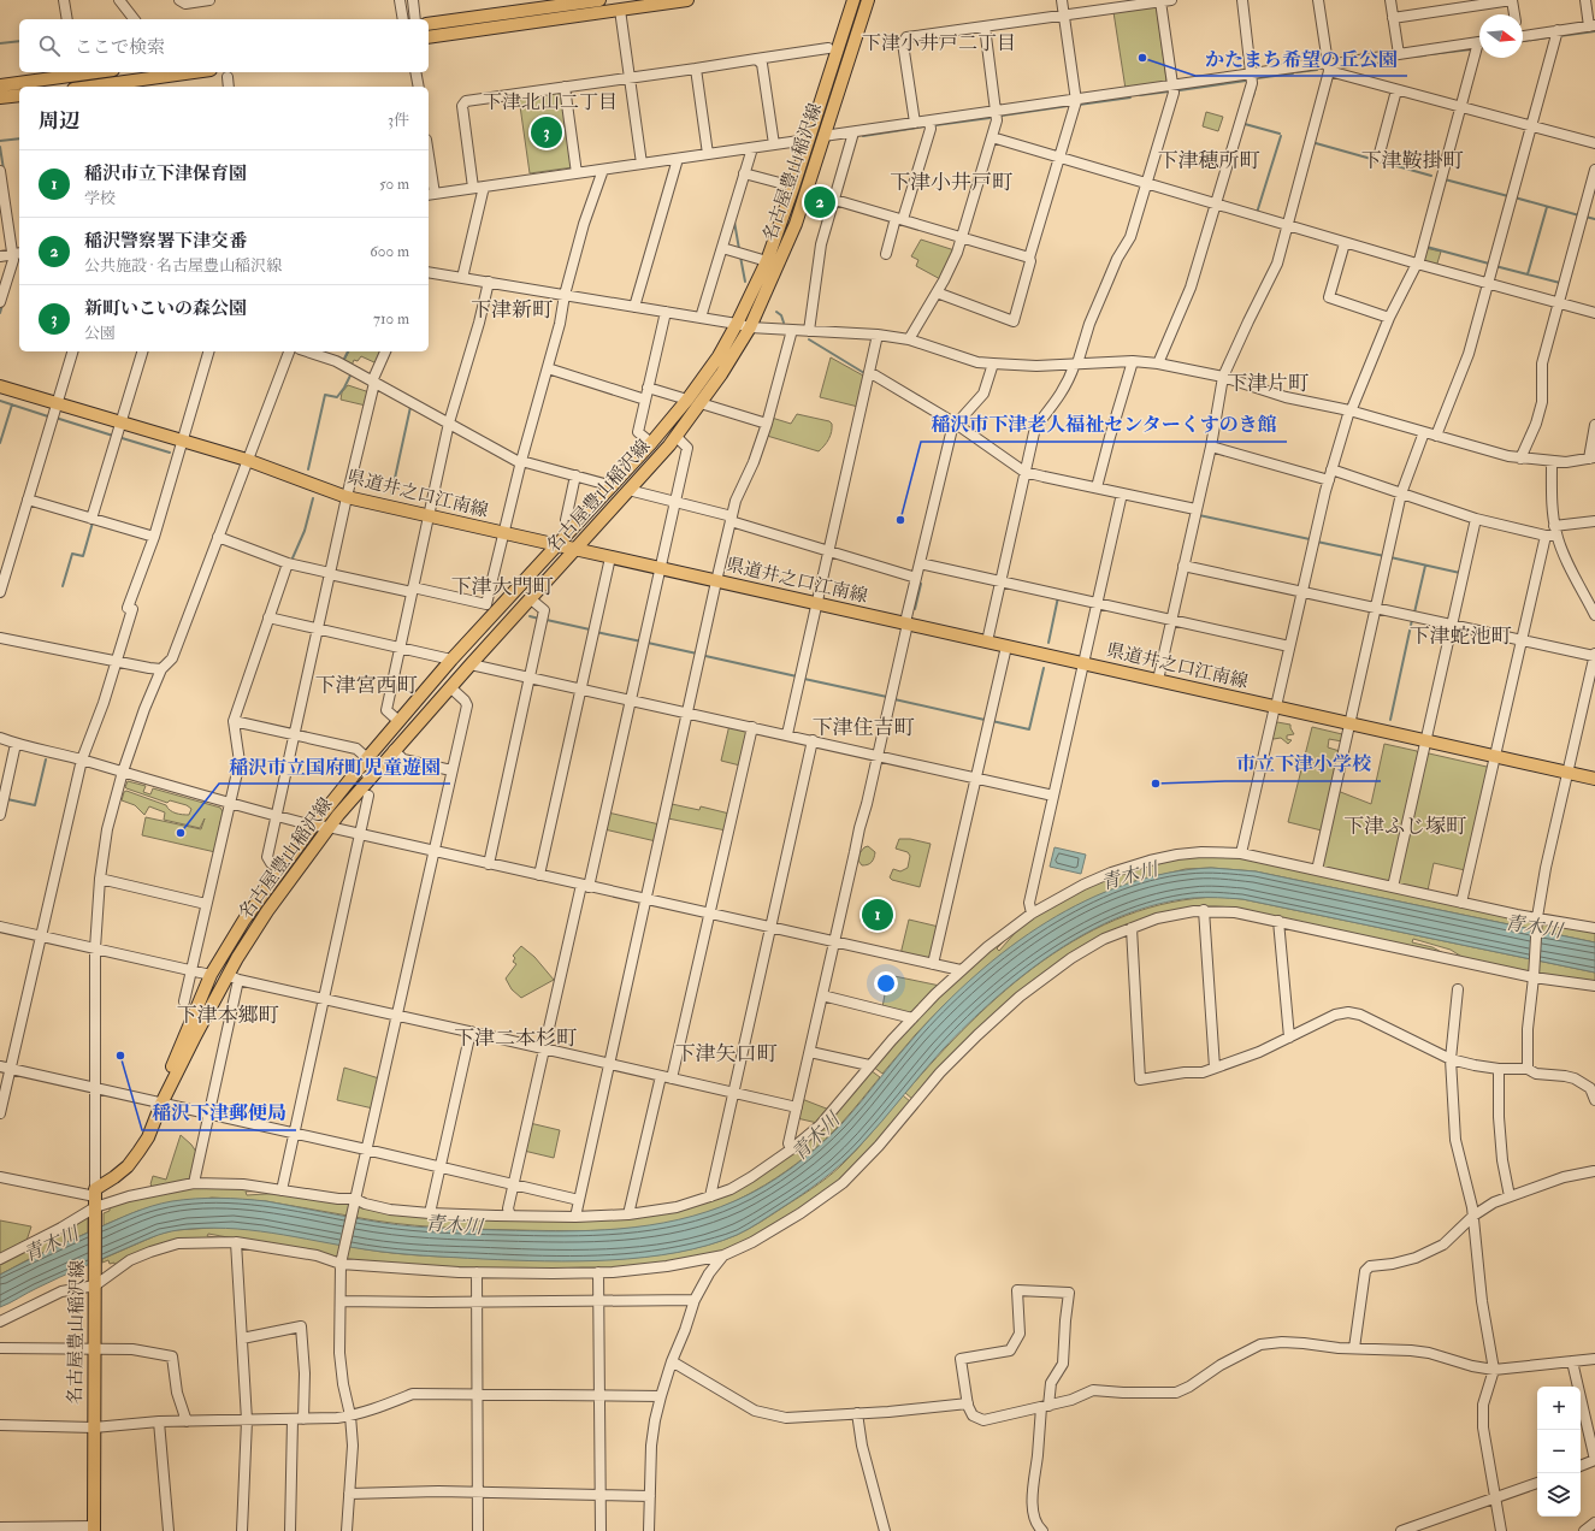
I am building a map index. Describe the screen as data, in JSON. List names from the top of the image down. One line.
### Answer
{"streets":{"main road":["名古屋豊山稲沢線","県道井之口江南線"]},"crossings":[["名古屋豊山稲沢線","県道井之口江南線"]],"districts":["下津小井戸二丁目","下津北山二丁目","下津穂所町","下津鞍掛町","下津小井戸町","下津新町","下津片町","下津大門町","下津蛇池町","下津宮西町","下津住吉町","下津ふじ塚町","下津本郷町","下津二本杉町","下津矢口町"],"water":["青木川"],"places":["かたまち希望の丘公園","稲沢市下津老人福祉センターくすのき館","市立下津小学校","稲沢市立国府町児童遊園","稲沢下津郵便局"],"north":"right","page":{"search":"ここで検索","heading":["周辺","3件"],"pins":["3","2","1"],"list":[{"mark":"1","name":"稲沢市立下津保育園","note":"学校","value":"50 m"},{"mark":"2","name":"稲沢警察署下津交番","note":"公共施設 · 名古屋豊山稲沢線","value":"600 m"},{"mark":"3","name":"新町いこいの森公園","note":"公園","value":"710 m"}],"map_buttons":["+","−"]}}
